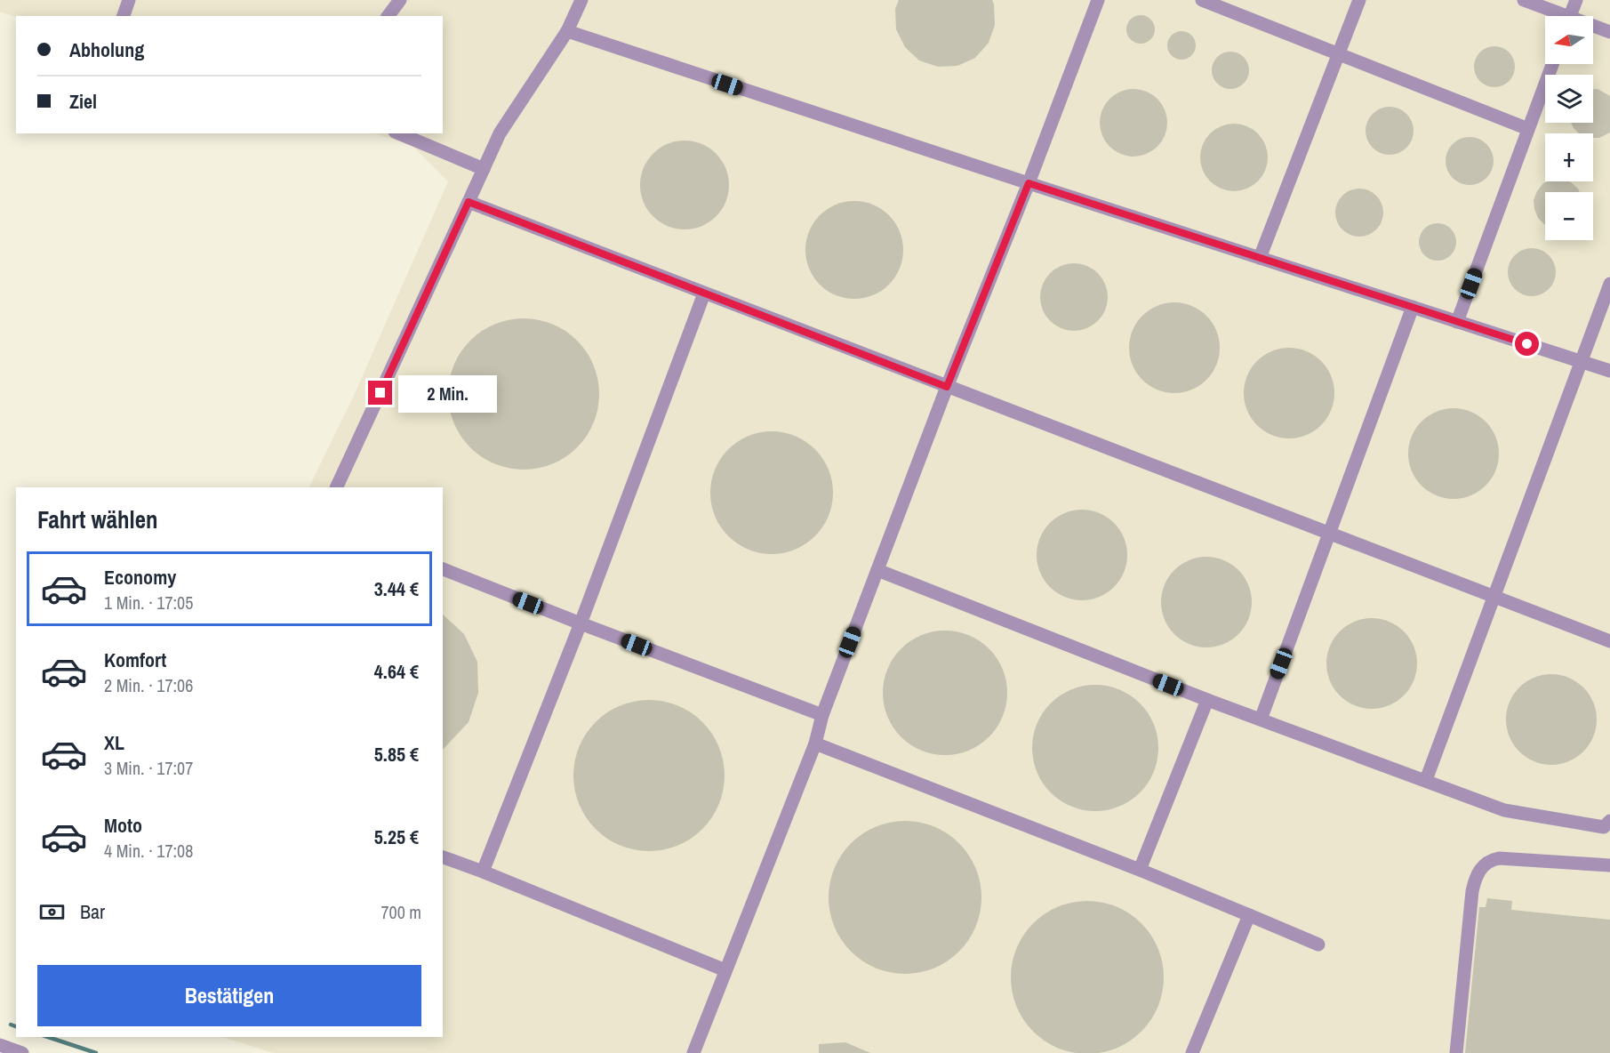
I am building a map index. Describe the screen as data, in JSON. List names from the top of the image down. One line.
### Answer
{"north":"left","page":{"map_buttons":["+","−"],"banner":["Abholung","Ziel"],"bubble":"2 Min.","heading":"Fahrt wählen","list":[{"name":"Economy","note":"1 Min. · 17:05","value":"3.44 €"},{"name":"Komfort","note":"2 Min. · 17:06","value":"4.64 €"},{"name":"XL","note":"3 Min. · 17:07","value":"5.85 €"},{"name":"Moto","note":"4 Min. · 17:08","value":"5.25 €"}],"pay":["Bar","700 m"],"buttons":"Bestätigen"}}
